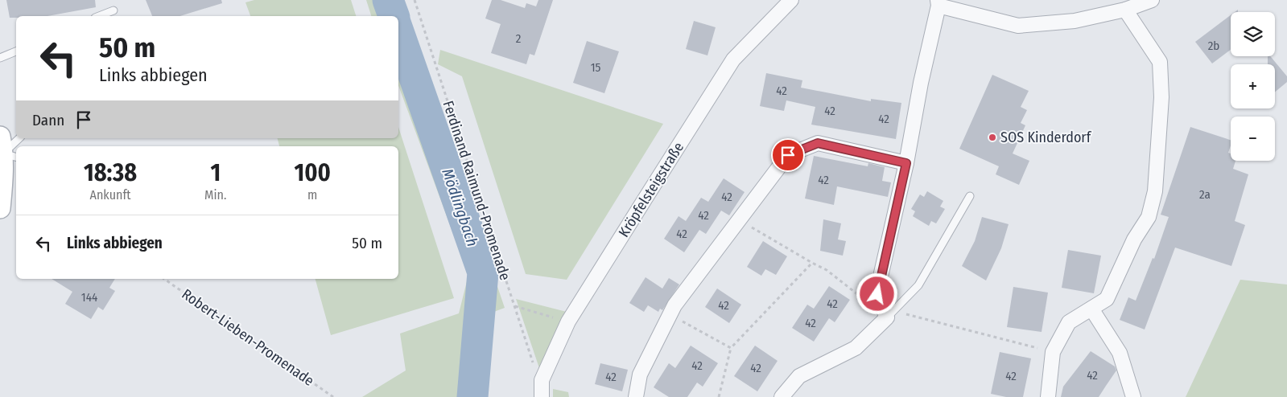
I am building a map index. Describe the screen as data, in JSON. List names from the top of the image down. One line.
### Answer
{"streets":{"street":["Kröpfelsteigstraße"],"path":["Ferdinand Raimund-Promenade","Robert-Lieben-Promenade"]},"crossings":[["Kröpfelsteigstraße","Ferdinand Raimund-Promenade"]],"water":["Mödlingbach"],"places":["SOS Kinderdorf"],"house_numbers":["2","2b","15","42","42","42","42","2a","42","42","42","144","42","42","42","42","42","42","42","42"],"page":{"map_buttons":["+","−"],"turn":["50 m","Links abbiegen"],"then":"Dann","eta":["18:38","Ankunft","1","Min.","100","m"],"list":[{"name":"Links abbiegen","value":"50 m"}]}}
